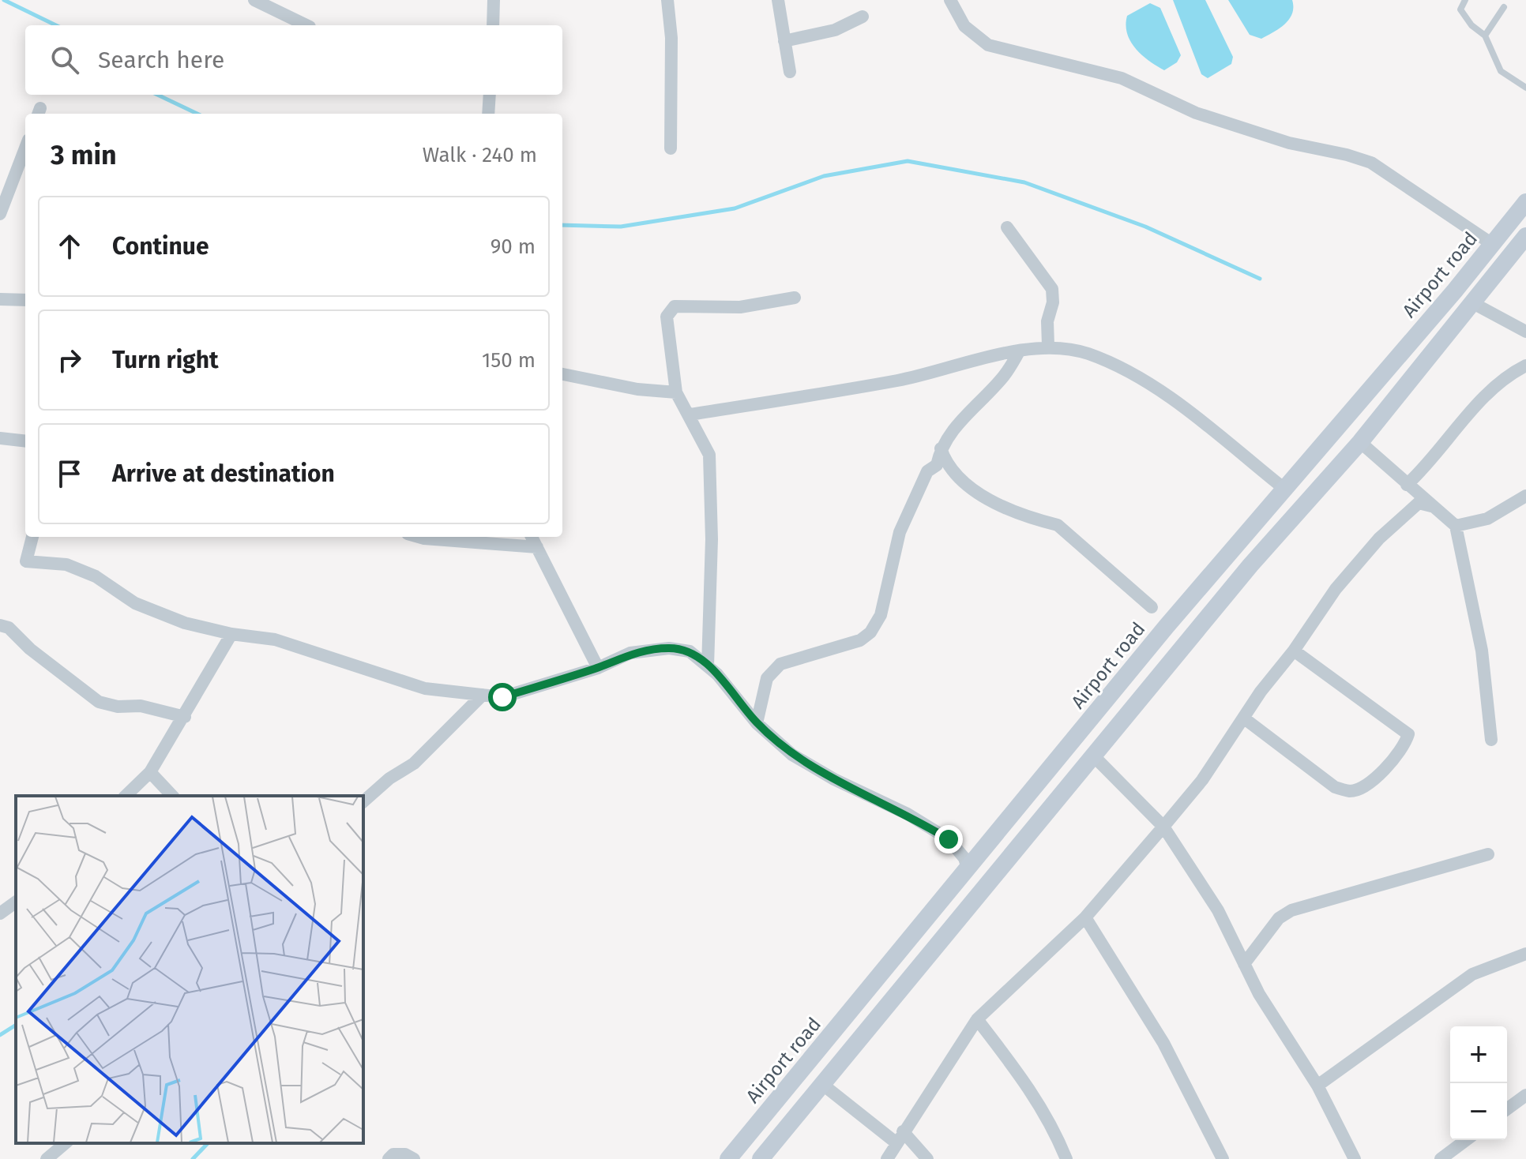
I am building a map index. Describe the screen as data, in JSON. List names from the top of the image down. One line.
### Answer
{"streets":{"main road":["Airport road"]},"page":{"search":"Search here","heading":["3 min","Walk · 240 m"],"list":[["Continue","90 m"],["Turn right","150 m"],"Arrive at destination"],"map_buttons":["+","−"]}}
